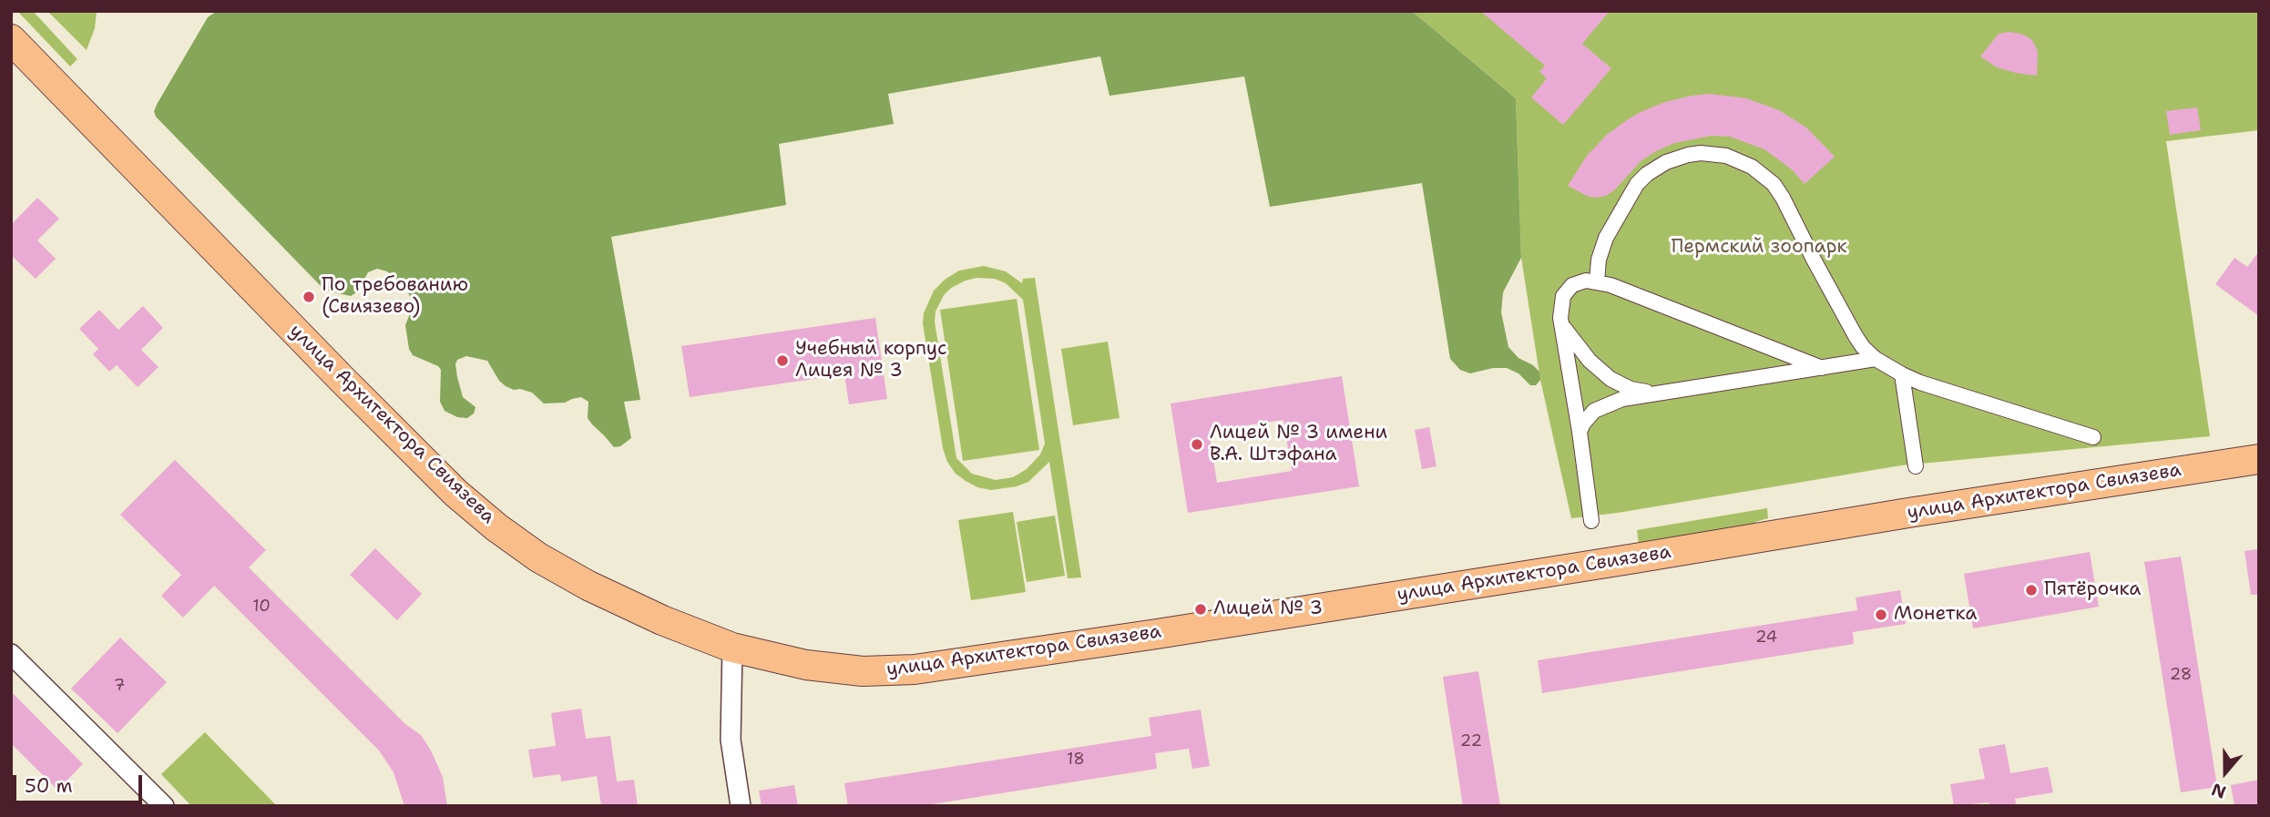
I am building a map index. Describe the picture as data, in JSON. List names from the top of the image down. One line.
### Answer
{"streets":{"main road":["улица Архитектора Свиязева"]},"parks":["Пермский зоопарк"],"places":["По требованию (Свиязево)","Учебный корпус Лицея № 3","Лицей № 3 имени В.А. Штэфана","Пятёрочка","Лицей № 3","Монетка"],"house_numbers":["10","24","28","7","22","18"],"scale_bar":"50 m","north":"bottom"}
